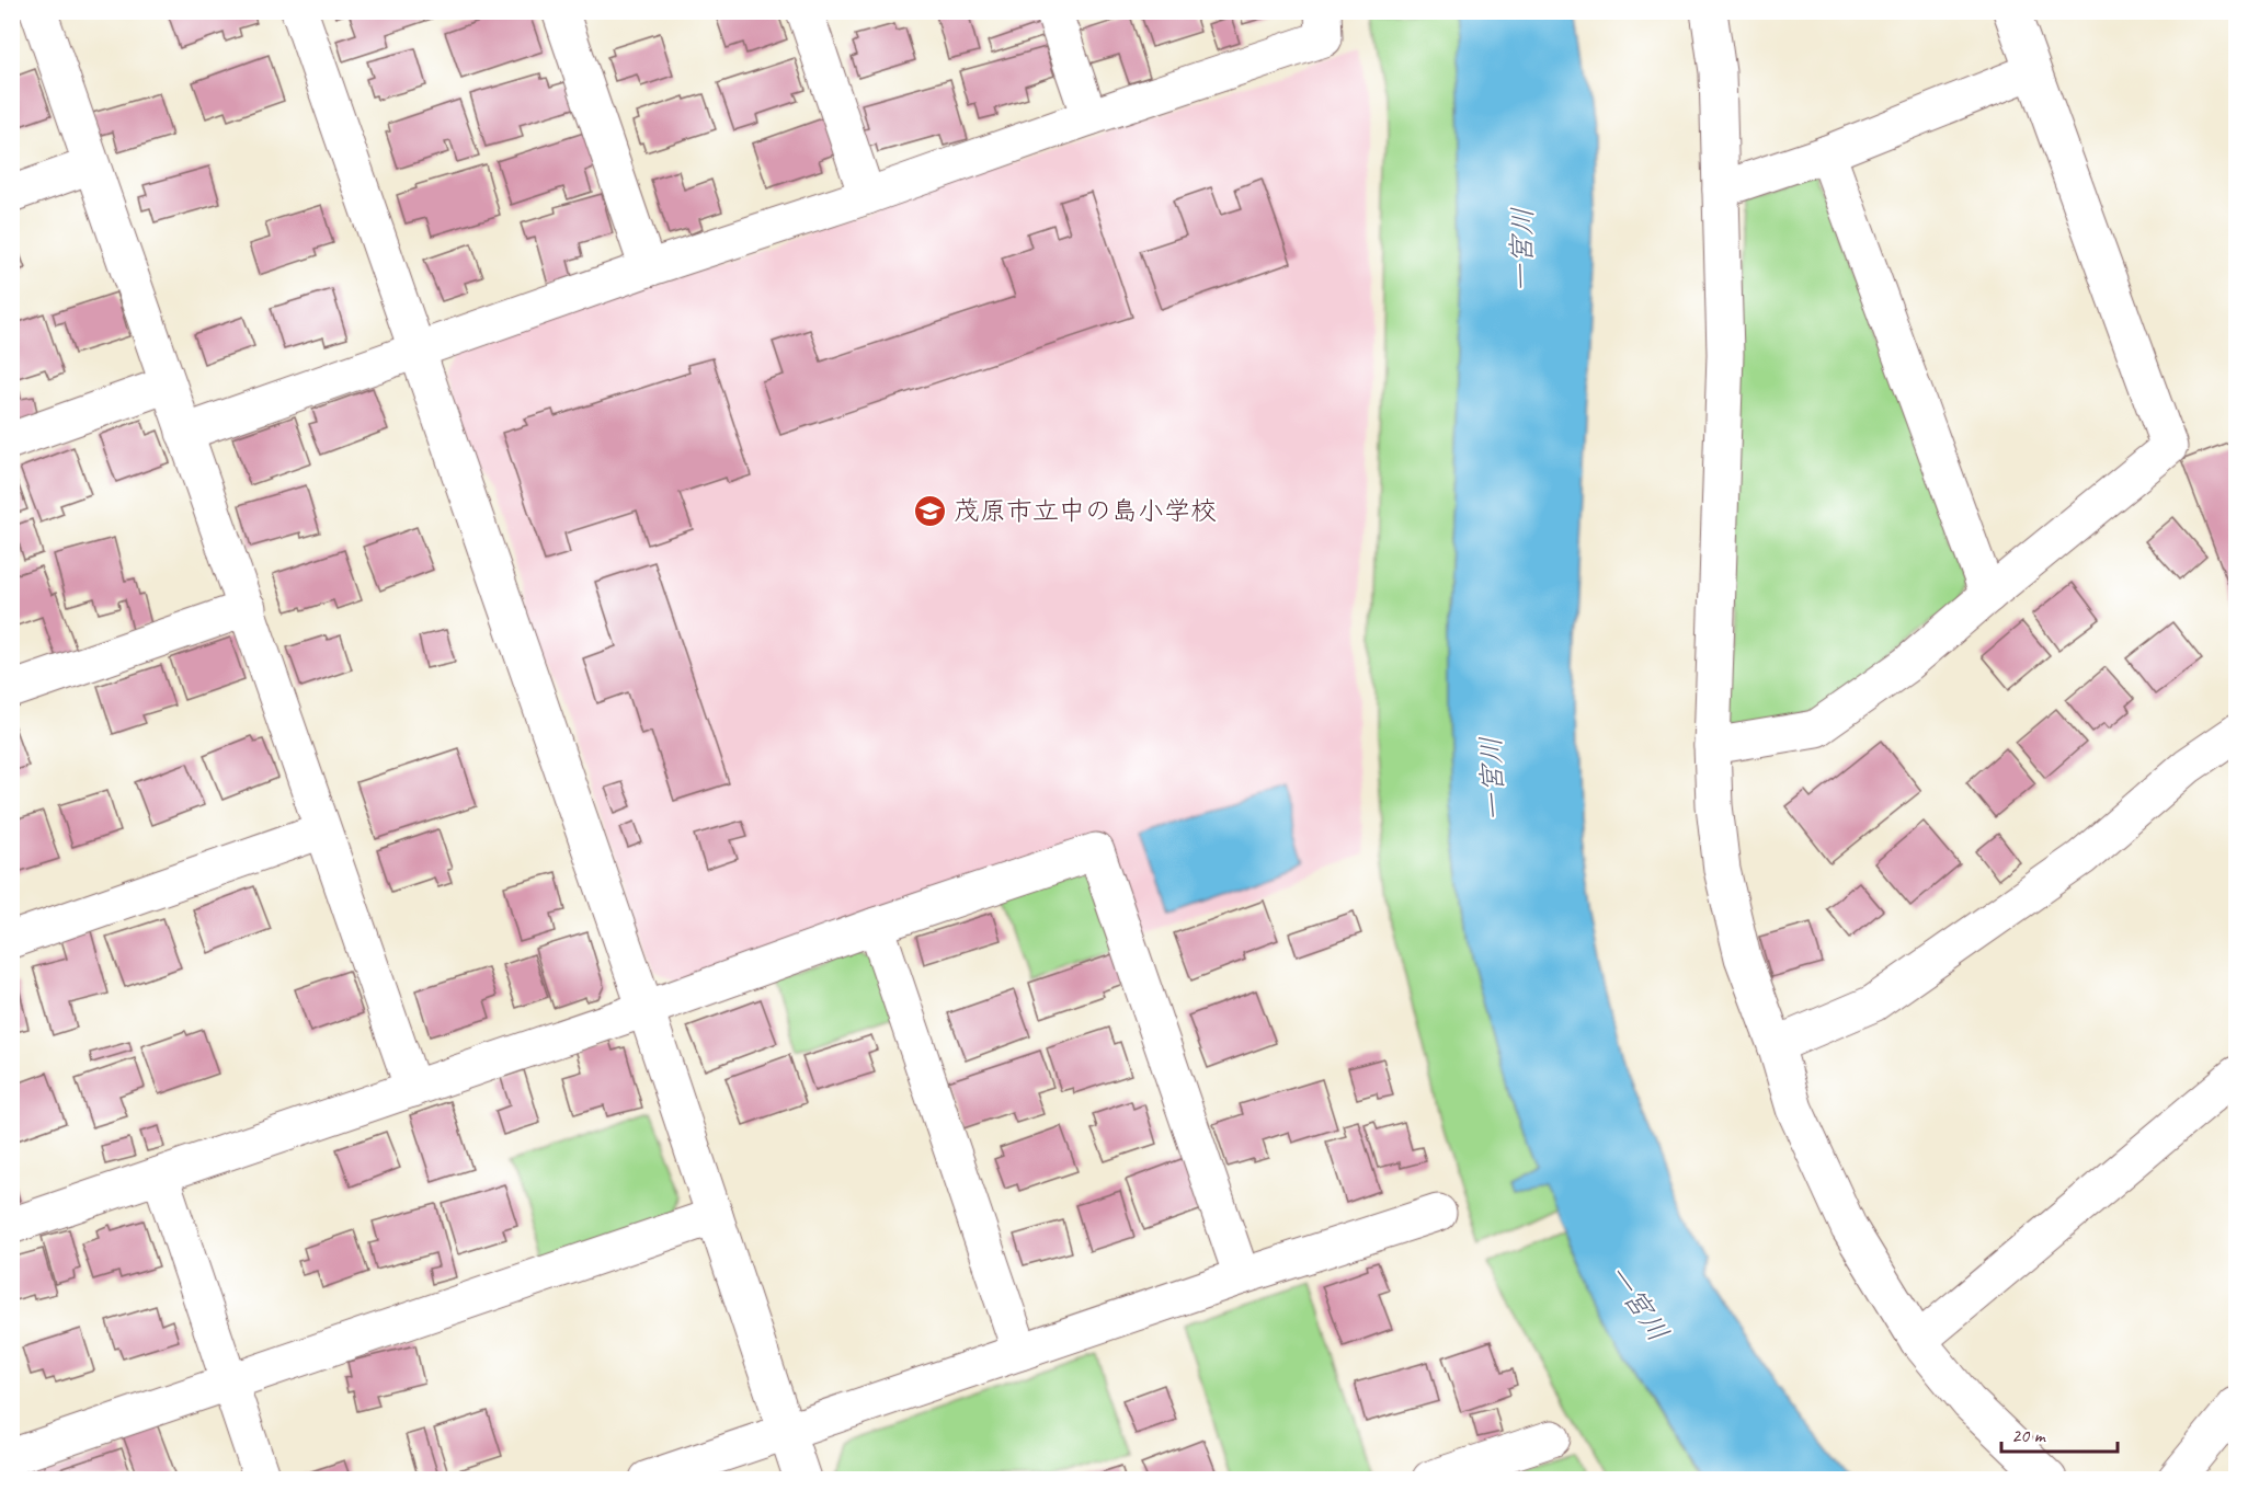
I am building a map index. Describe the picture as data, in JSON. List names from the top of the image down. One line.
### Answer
{"water":["一宮川"],"places":{"school or university":["茂原市立中の島小学校"]},"scale_bar":"20 m"}
